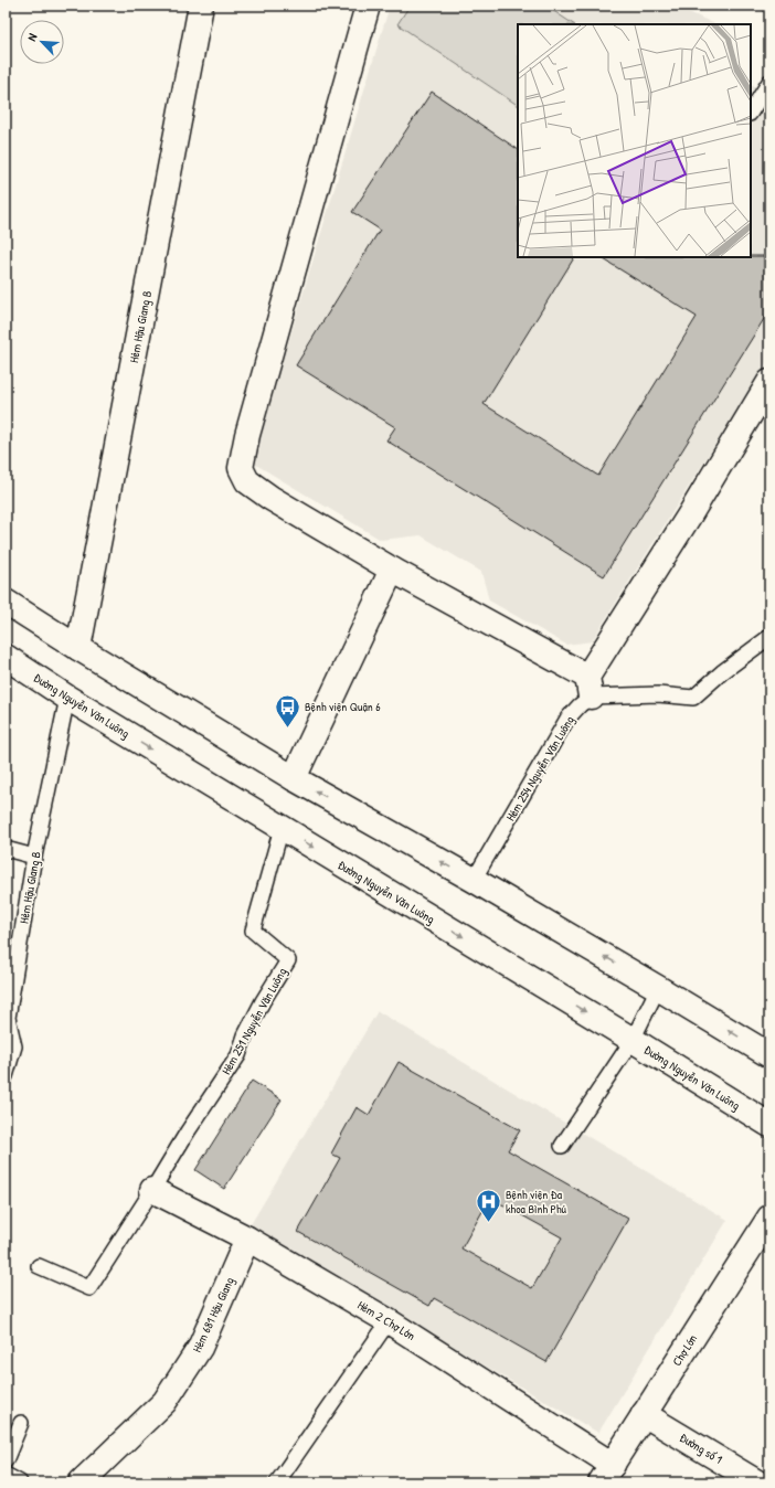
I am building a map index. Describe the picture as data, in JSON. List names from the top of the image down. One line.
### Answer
{"streets":{"street":["Hẻm Hậu Giang B","Đường Nguyễn Văn Luông","Hẻm 681 Hậu Giang","Hẻm 2 Chợ Lớn","Chợ Lớn","Đường số 1"],"lane":["Hẻm 254 Nguyễn Văn Luông","Hẻm 251 Nguyễn Văn Luông"]},"crossings":[["Hẻm Hậu Giang B","Đường Nguyễn Văn Luông"],["Đường Nguyễn Văn Luông","Hẻm 251 Nguyễn Văn Luông"],["Hẻm 251 Nguyễn Văn Luông","Hẻm 2 Chợ Lớn"],["Hẻm 681 Hậu Giang","Hẻm 2 Chợ Lớn"],["Hẻm 2 Chợ Lớn","Chợ Lớn"],["Chợ Lớn","Đường số 1"]],"places":{"bus stop":["Bệnh viện Quận 6"],"hospital":["Bệnh viện Đa khoa Bình Phú"]},"north":"top left"}
